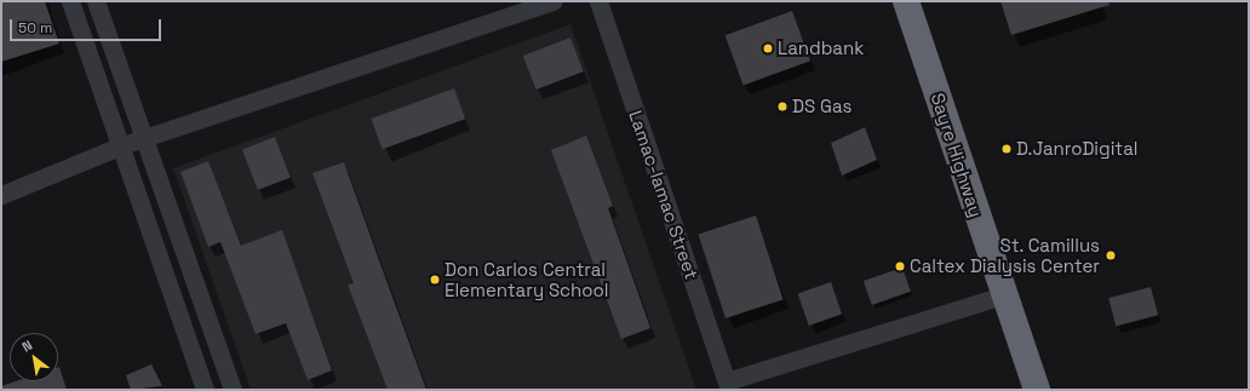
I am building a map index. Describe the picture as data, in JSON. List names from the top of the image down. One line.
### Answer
{"streets":{"highway":["Sayre Highway"],"street":["Lamac-lamac Street"]},"places":["Landbank","DS Gas","D.JanroDigital","St. Camillus Dialysis Center","Caltex","Don Carlos Central Elementary School"],"scale_bar":"50 m","north":"top left"}
